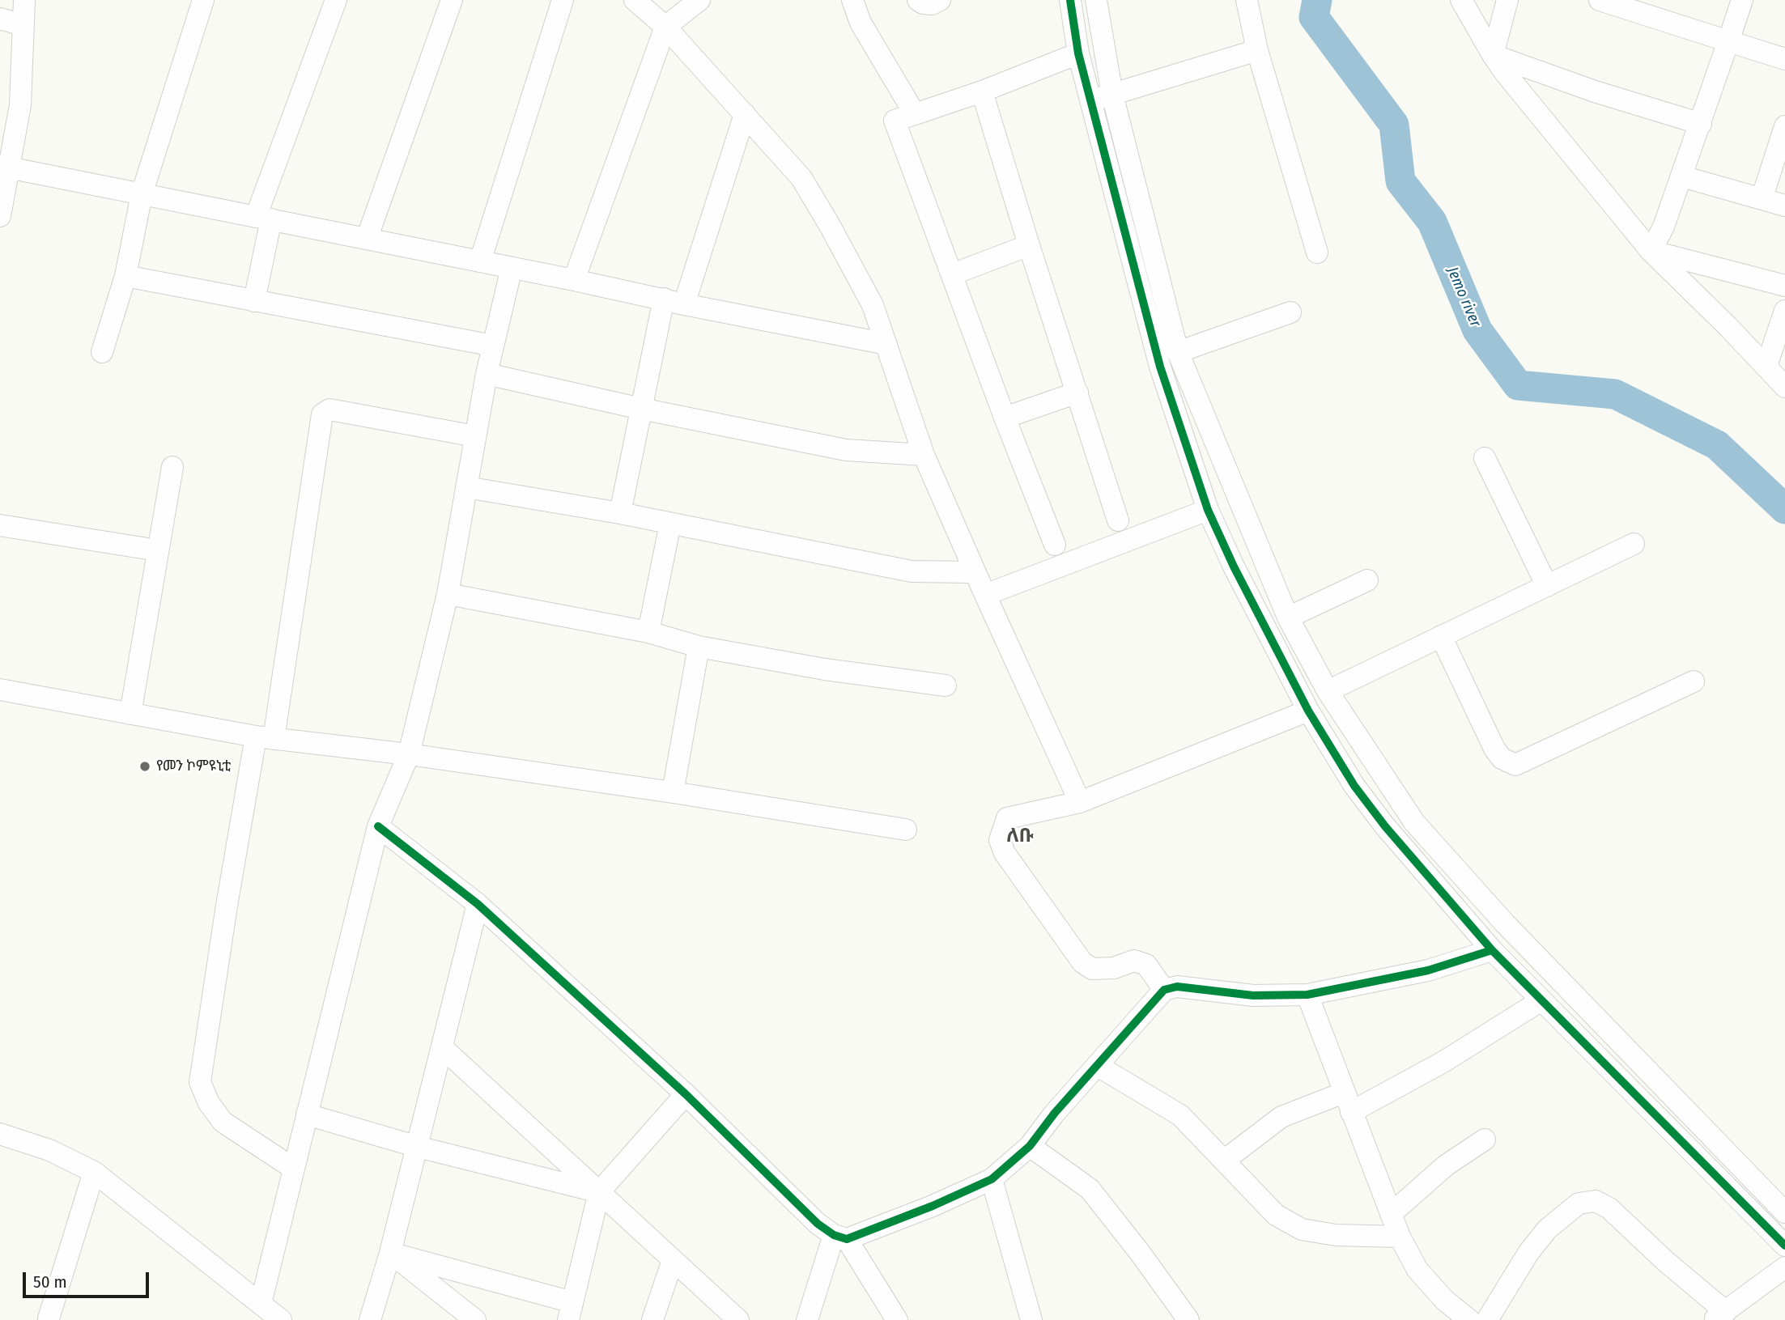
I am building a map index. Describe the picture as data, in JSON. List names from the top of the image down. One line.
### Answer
{"districts":["ለቡ"],"water":["Jemo river"],"places":["የመን ኮምዩኒቲ"],"scale_bar":"50 m"}
